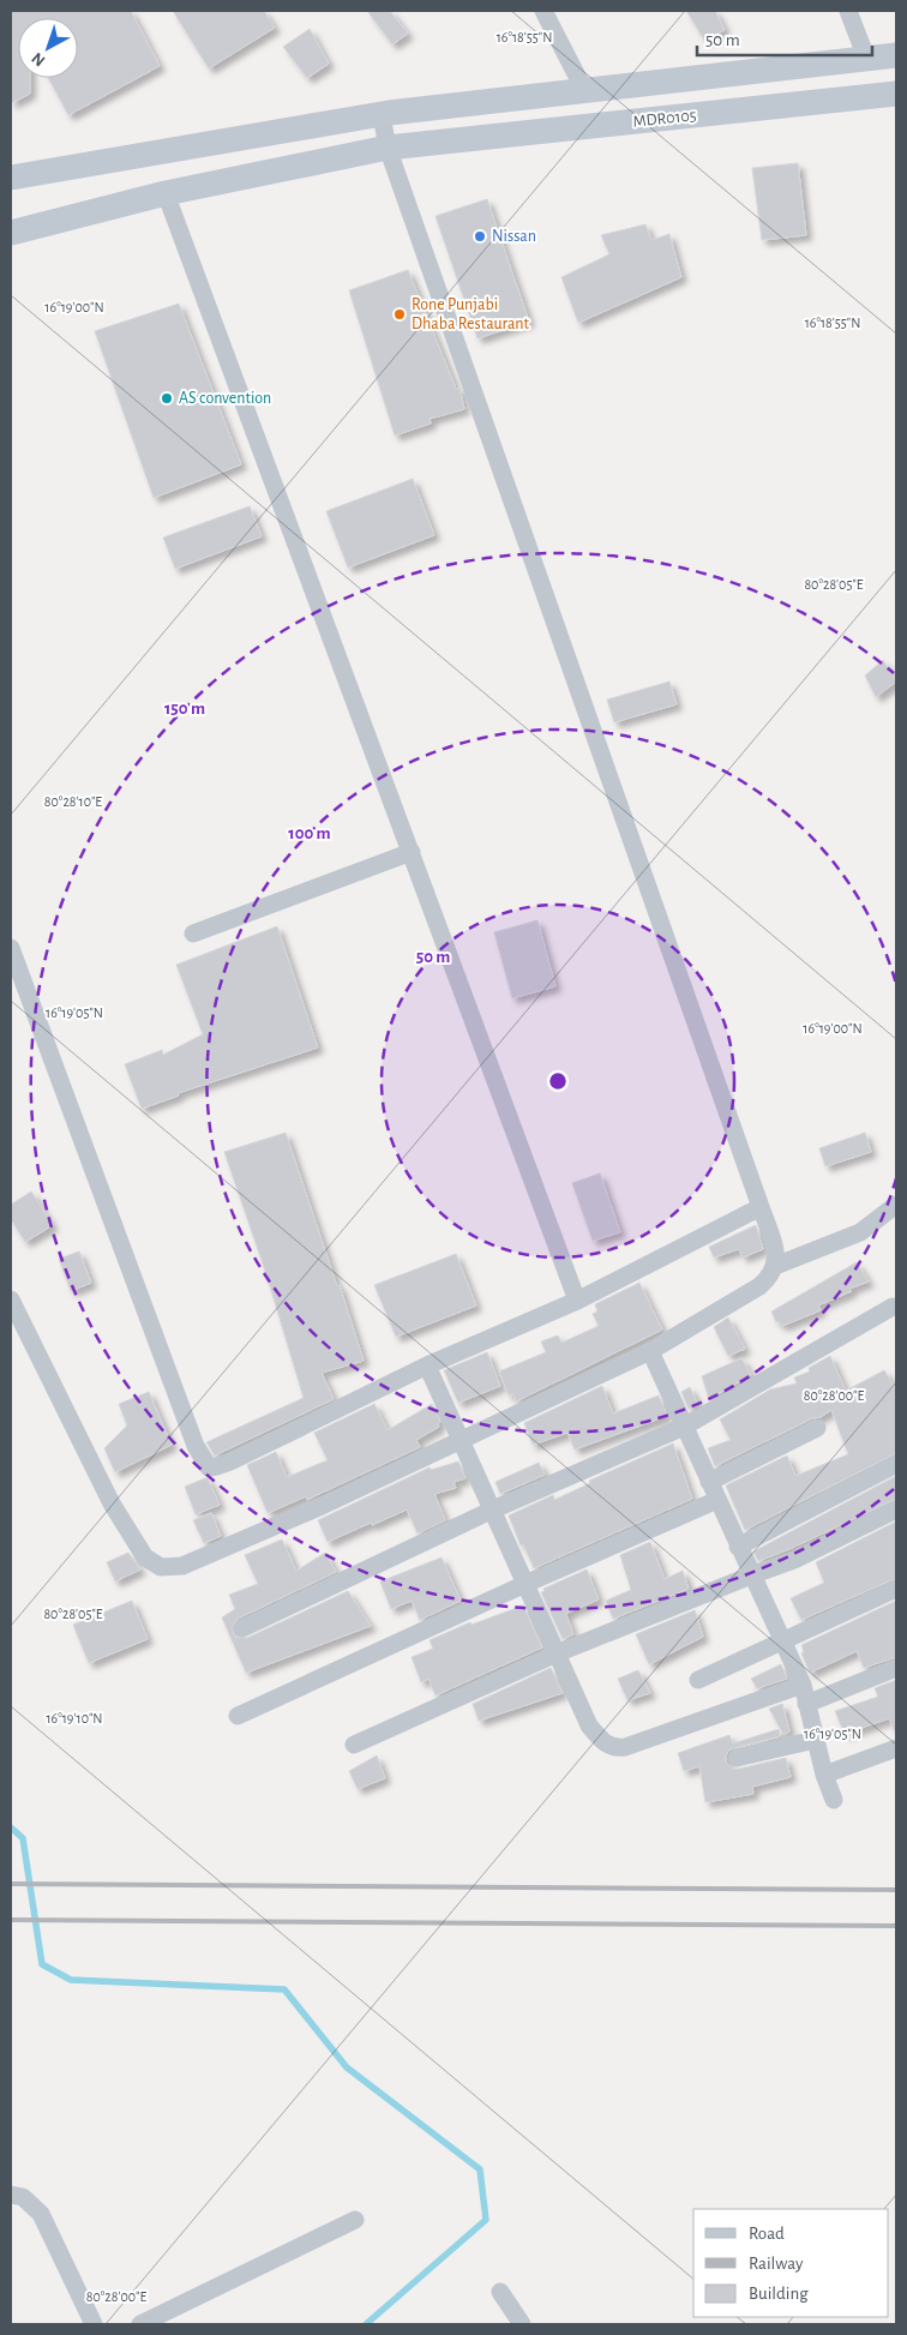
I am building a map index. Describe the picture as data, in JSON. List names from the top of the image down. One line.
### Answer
{"streets":{"main road":["MDR0105"]},"places":["Nissan","Rone Punjabi Dhaba Restaurant","AS convention"],"legend":["Road","Railway","Building"],"scale_bar":"50 m","north":"bottom left","coordinates":["16°18'55\"N","16°19'00\"N","80°28'05\"E","80°28'10\"E","16°19'05\"N","80°28'00\"E","16°19'10\"N"],"rings":["150 m","100 m","50 m"]}
